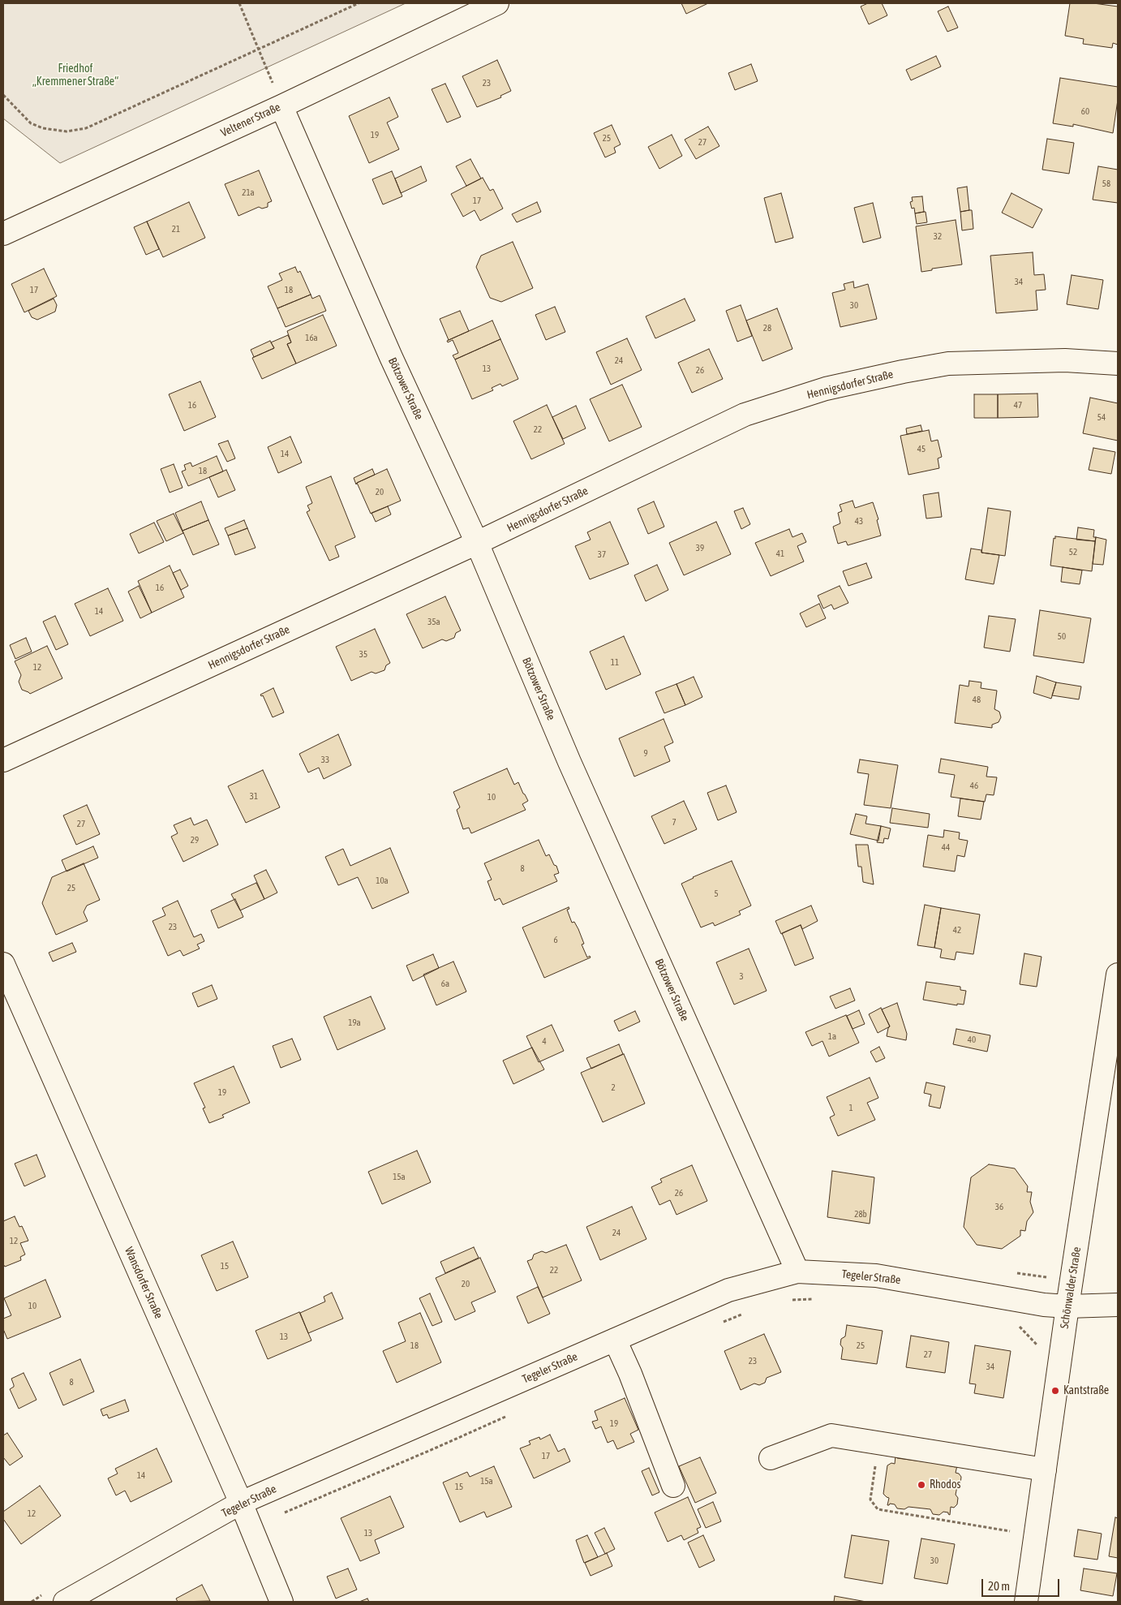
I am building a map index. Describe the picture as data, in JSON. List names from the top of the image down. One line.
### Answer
{"streets":{"street":["Veltener Straße","Hennigsdorfer Straße","Bötzower Straße","Tegeler Straße","Wansdorfer Straße","Schönwalder Straße"]},"crossings":[["Veltener Straße","Bötzower Straße"],["Hennigsdorfer Straße","Bötzower Straße"],["Bötzower Straße","Tegeler Straße"],["Tegeler Straße","Wansdorfer Straße"],["Tegeler Straße","Schönwalder Straße"]],"parks":["Friedhof „Kremmener Straße“"],"places":["Kantstraße","Rhodos"],"house_numbers":["23","60","19","25","27","58","21a","17","21","32","34","17","18","30","28","16a","24","13","26","16","47","54","22","45","14","18","20","43","39","52","41","37","16","14","35a","50","35","11","12","48","9","33","46","31","10","7","27","29","44","8","10a","25","5","23","42","6","3","6a","19a","1a","40","4","2","19","1","15a","26","36","28b","24","12","15","22","20","10","13","18","25","27","23","34","8","19","17","14","15a","15","12","13","30"],"scale_bar":"20 m"}
